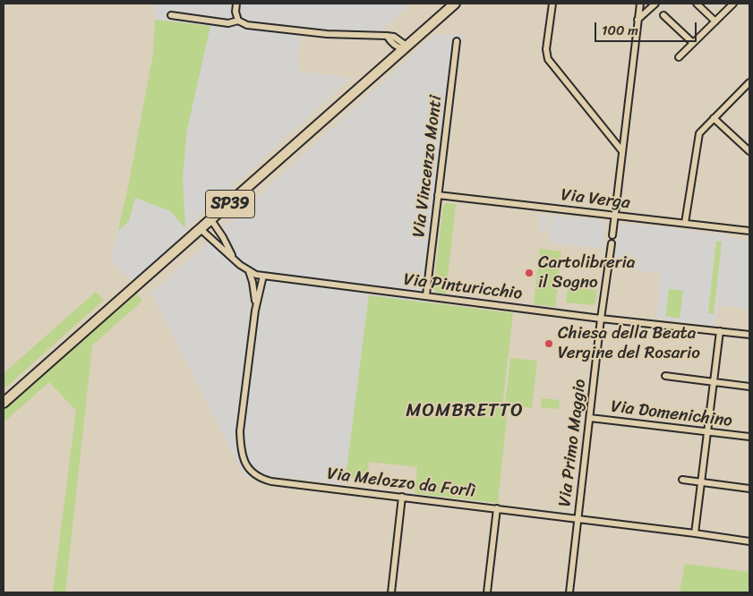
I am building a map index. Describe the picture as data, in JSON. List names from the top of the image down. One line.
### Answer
{"streets":{"main road":["SP39"],"street":["Via Vincenzo Monti","Via Verga","Via Pinturicchio","Via Domenichino","Via Primo Maggio","Via Melozzo da Forlì"]},"crossings":[["Via Vincenzo Monti","Via Verga"],["Via Vincenzo Monti","Via Pinturicchio"],["SP39","Via Pinturicchio"],["Via Pinturicchio","Via Primo Maggio"],["Via Pinturicchio","Via Melozzo da Forlì"],["Via Domenichino","Via Primo Maggio"],["Via Primo Maggio","Via Melozzo da Forlì"]],"districts":["MOMBRETTO"],"places":["Cartolibreria il Sogno","Chiesa della Beata Vergine del Rosario"],"scale_bar":"100 m"}
